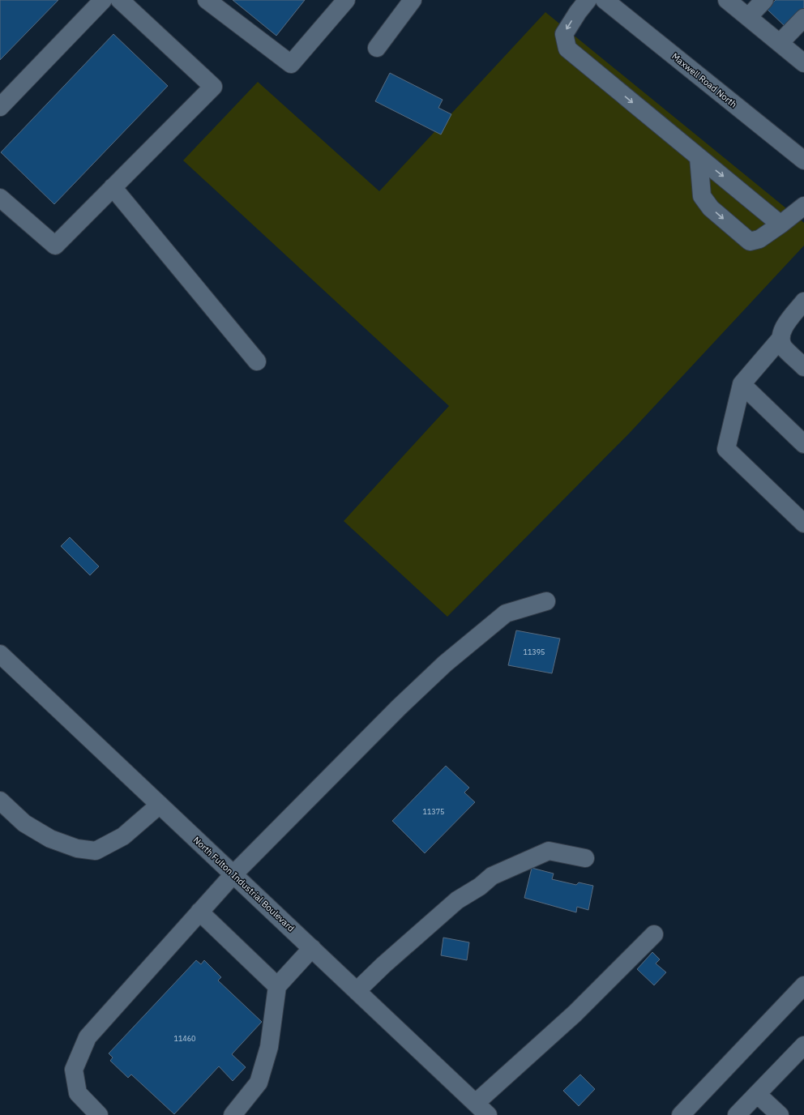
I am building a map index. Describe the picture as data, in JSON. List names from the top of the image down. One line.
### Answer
{"streets":{"street":["Maxwell Road North","North Fulton Industrial Boulevard"]},"house_numbers":["11395","11375","11460"]}
